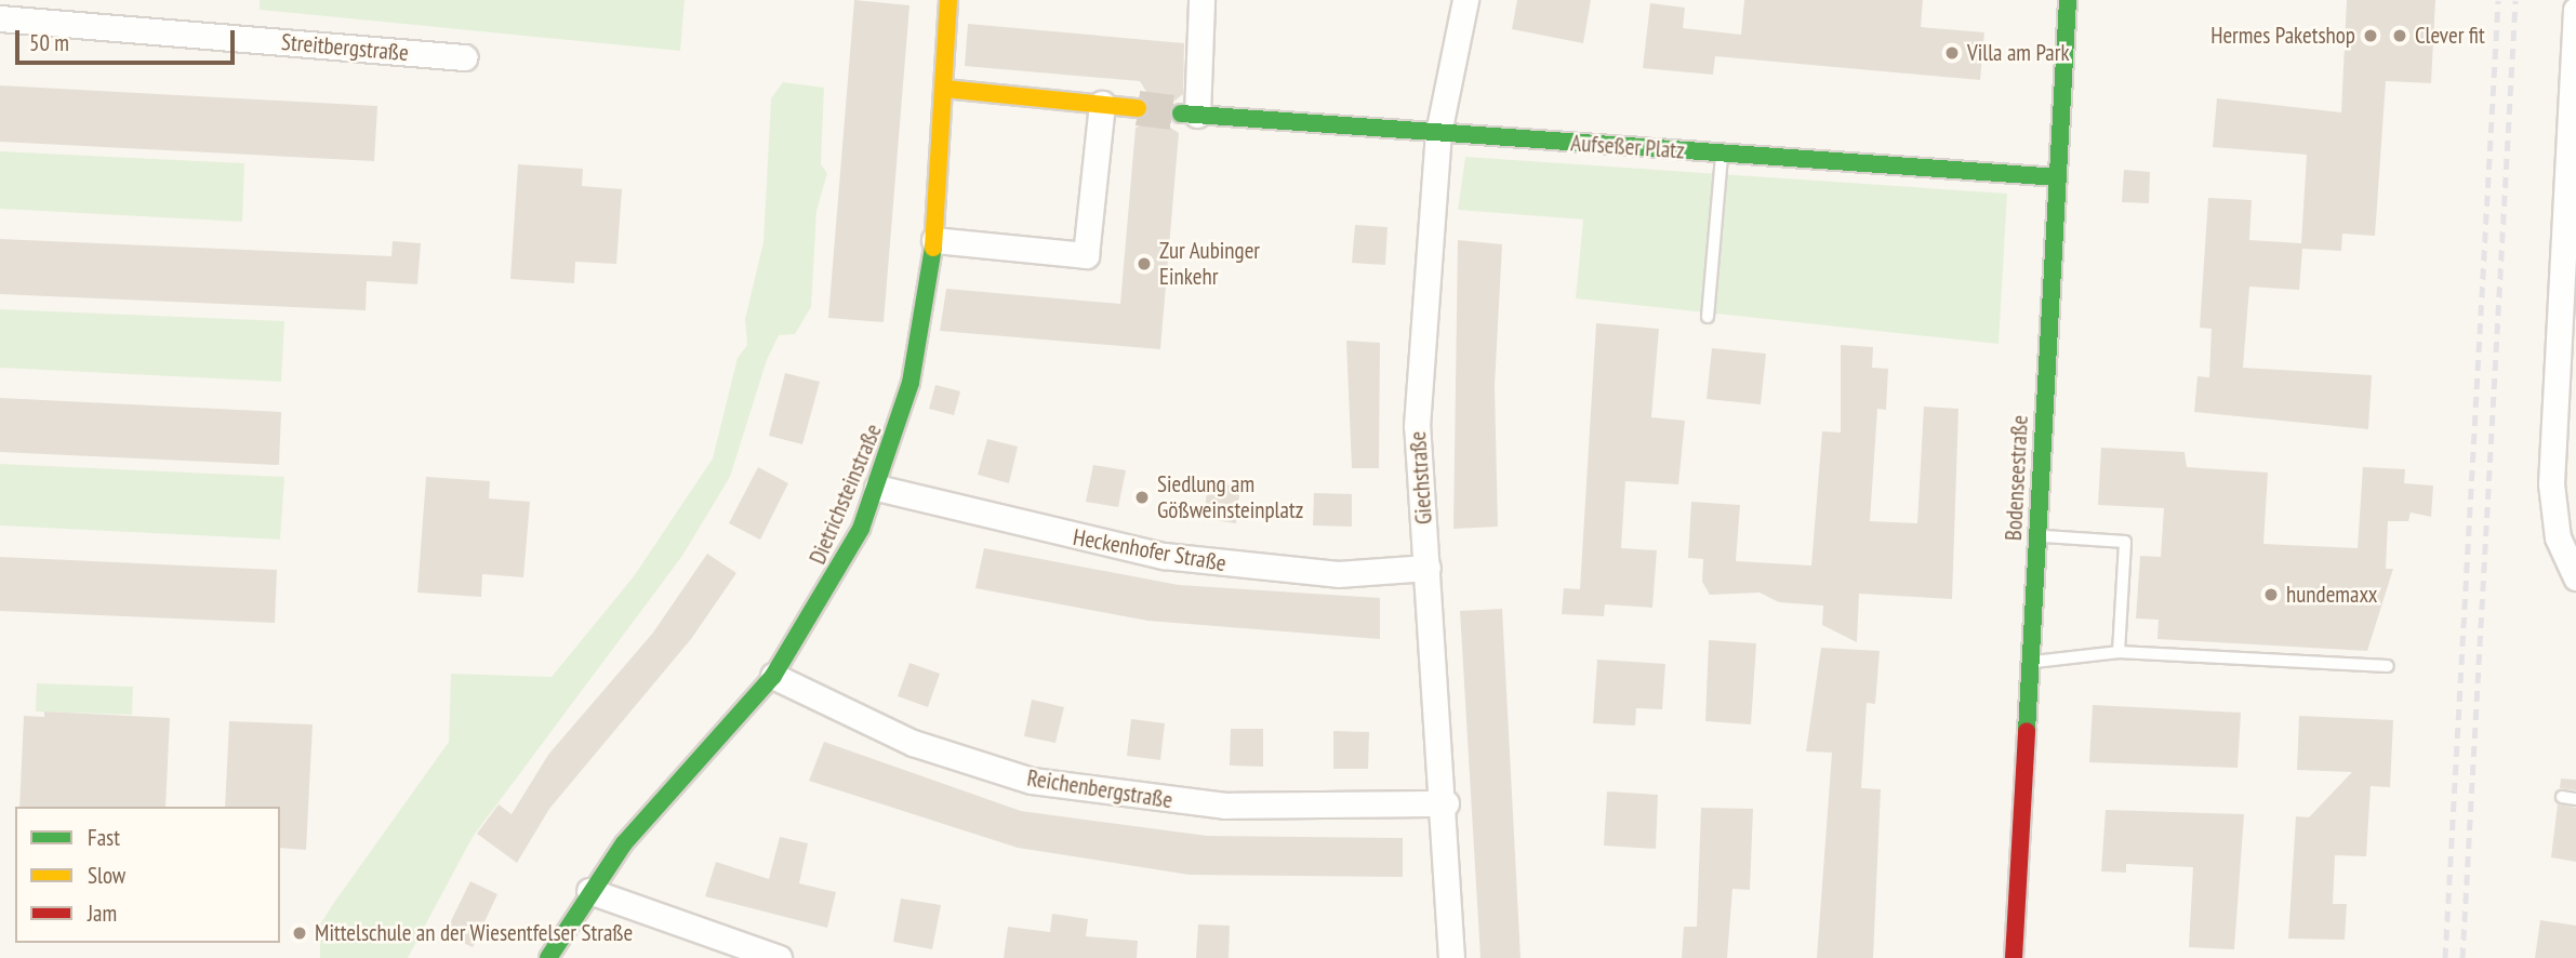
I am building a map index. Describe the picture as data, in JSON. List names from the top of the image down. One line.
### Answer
{"streets":{"street":["Streitbergstraße","Aufseßer Platz","Giechstraße","Bodenseestraße","Dietrichsteinstraße","Heckenhofer Straße","Reichenbergstraße"]},"crossings":[["Aufseßer Platz","Giechstraße"],["Aufseßer Platz","Bodenseestraße"],["Giechstraße","Heckenhofer Straße"],["Giechstraße","Reichenbergstraße"],["Dietrichsteinstraße","Heckenhofer Straße"],["Dietrichsteinstraße","Reichenbergstraße"]],"places":["Hermes Paketshop","Clever fit","Villa am Park","Zur Aubinger Einkehr","Siedlung am Gößweinsteinplatz","hundemaxx","Mittelschule an der Wiesentfelser Straße"],"legend":["Fast","Slow","Jam"],"scale_bar":"50 m"}
